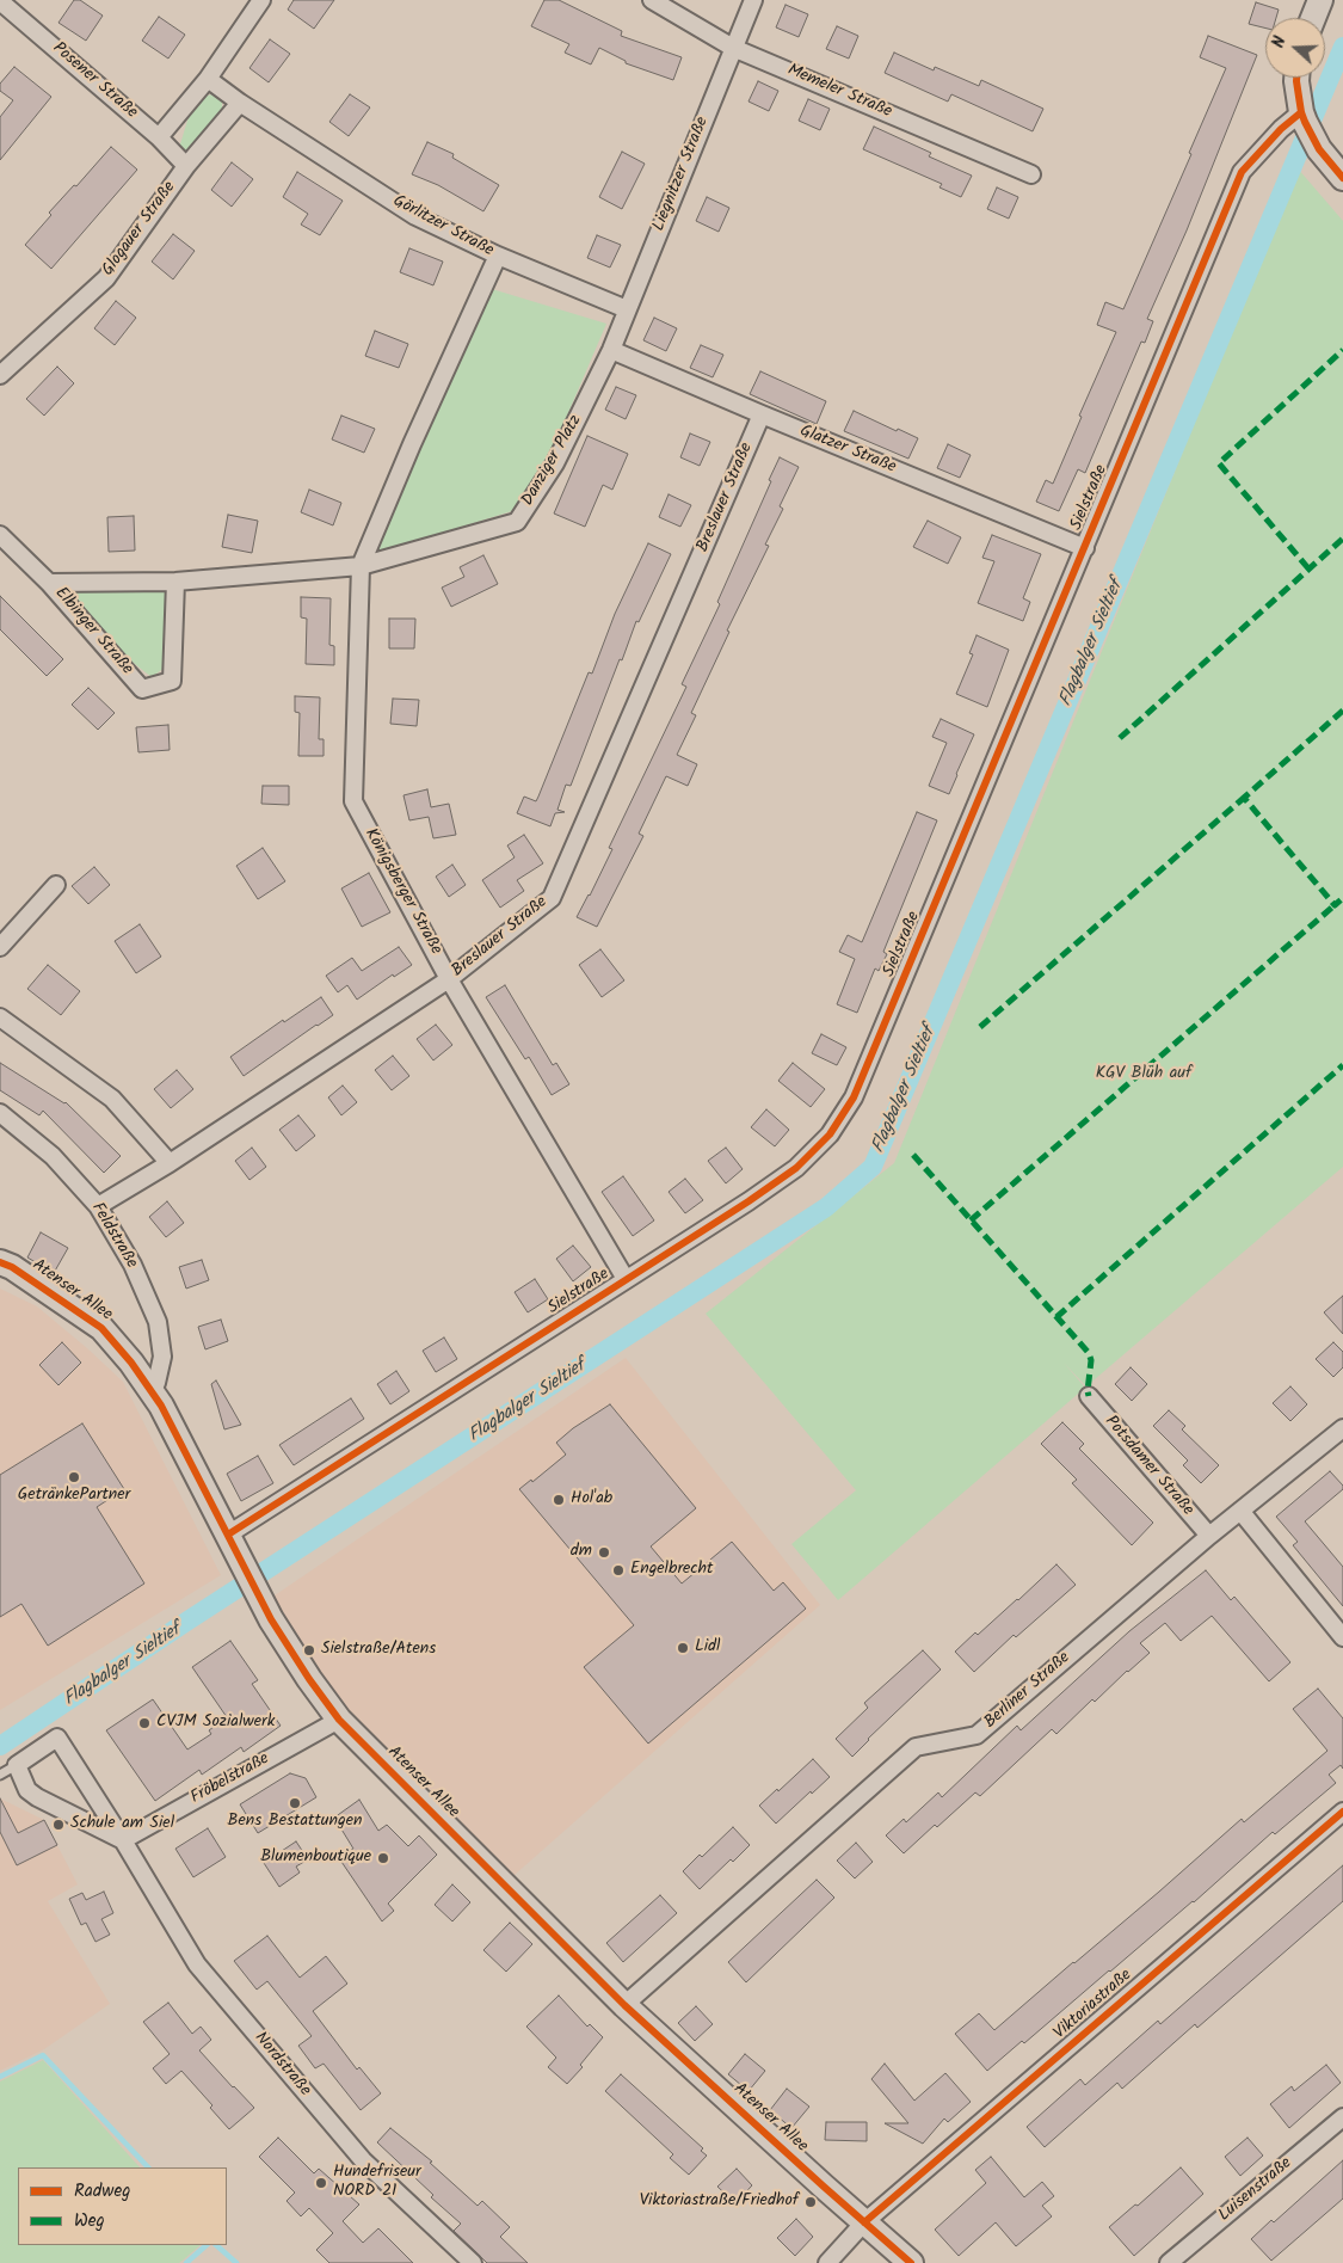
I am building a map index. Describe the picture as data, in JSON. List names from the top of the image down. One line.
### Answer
{"streets":{"street":["Posener Straße","Memeler Straße","Liegnitzer Straße","Görlitzer Straße","Glogauer Straße","Glatzer Straße","Danziger Platz","Breslauer Straße","Sielstraße","Elbinger Straße","Königsberger Straße","Feldstraße","Atenser Allee","Potsdamer Straße","Berliner Straße","Fröbelstraße","Viktoriastraße","Nordstraße","Luisenstraße"]},"crossings":[["Posener Straße","Glogauer Straße"],["Memeler Straße","Liegnitzer Straße"],["Liegnitzer Straße","Görlitzer Straße"],["Liegnitzer Straße","Glatzer Straße"],["Liegnitzer Straße","Danziger Platz"],["Görlitzer Straße","Glogauer Straße"],["Glatzer Straße","Danziger Platz"],["Glatzer Straße","Breslauer Straße"],["Glatzer Straße","Sielstraße"],["Danziger Platz","Elbinger Straße"],["Danziger Platz","Königsberger Straße"],["Breslauer Straße","Königsberger Straße"],["Breslauer Straße","Feldstraße"],["Sielstraße","Königsberger Straße"],["Sielstraße","Atenser Allee"],["Feldstraße","Atenser Allee"],["Atenser Allee","Berliner Straße"],["Atenser Allee","Fröbelstraße"],["Atenser Allee","Viktoriastraße"],["Potsdamer Straße","Berliner Straße"],["Fröbelstraße","Nordstraße"]],"water":["Flagbalger Sieltief"],"parks":["KGV Blüh auf"],"places":["GetränkePartner","Hol'ab","dm","Engelbrecht","Lidl","Sielstraße/Atens","CVJM Sozialwerk","Bens Bestattungen","Schule am Siel","Blumenboutique","Hundefriseur NORD 21","Viktoriastraße/Friedhof"],"legend":["Radweg","Weg"],"north":"left"}
